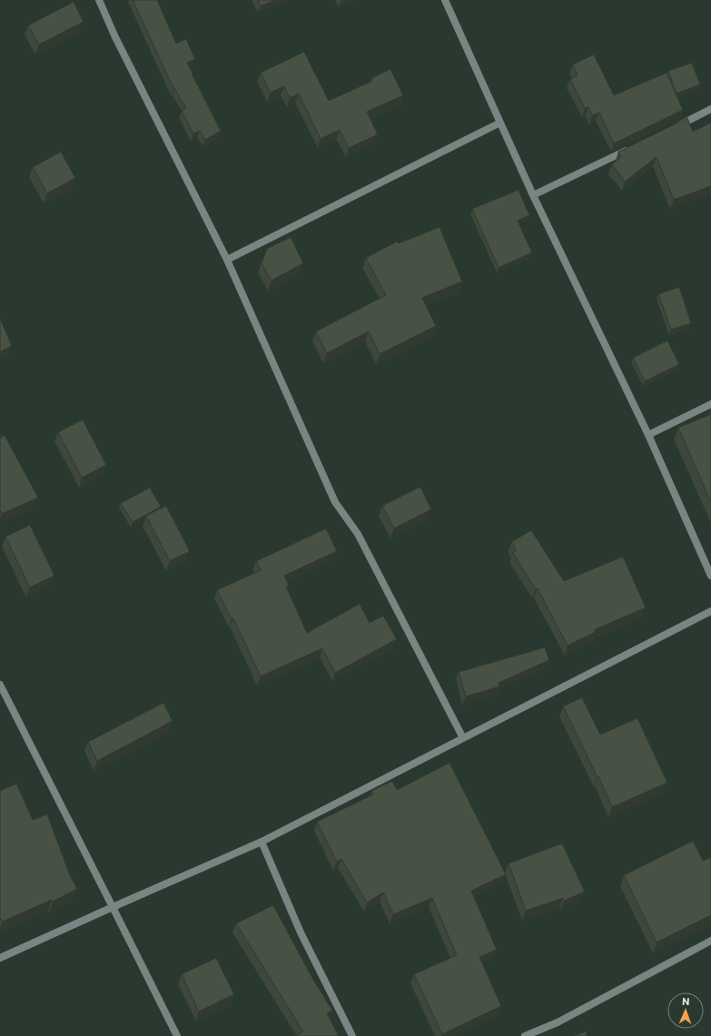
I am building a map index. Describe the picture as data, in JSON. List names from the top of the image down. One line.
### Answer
{"north":"top"}
